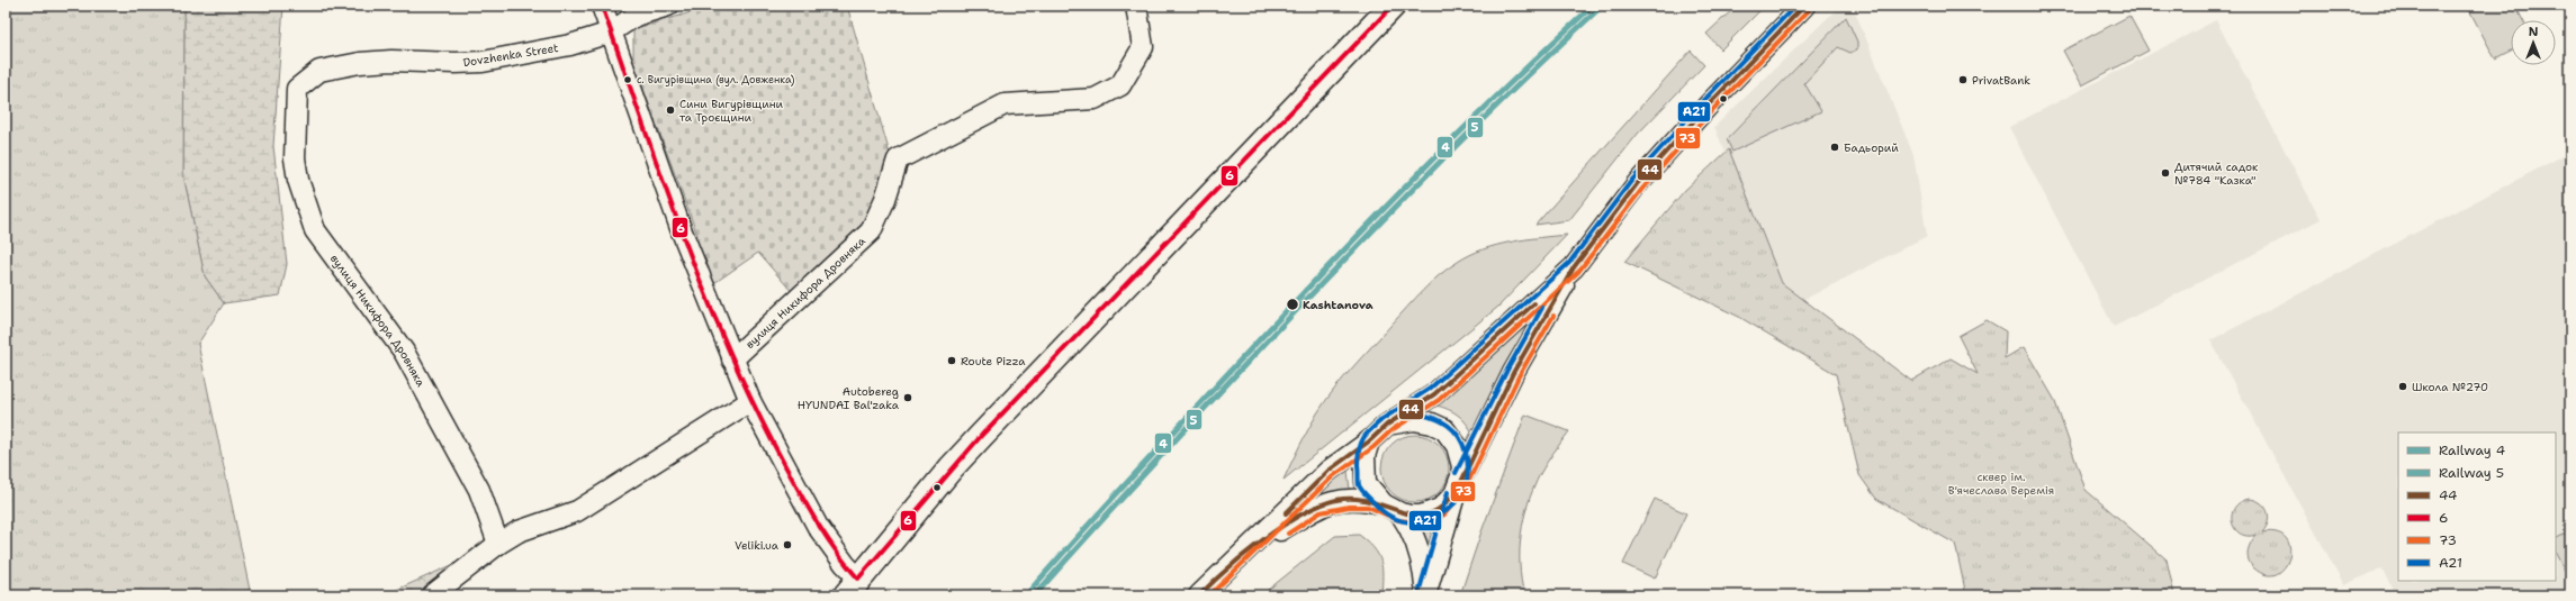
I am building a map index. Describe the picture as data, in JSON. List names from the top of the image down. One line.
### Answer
{"streets":{"street":["Dovzhenka Street","вулиця Никифора Дровняка"]},"crossings":[["Dovzhenka Street","вулиця Никифора Дровняка"]],"parks":["сквер ім. В'ячеслава Веремія"],"places":["с. Вигурівщина (вул. Довженка)","PrivatBank","Сини Вигурівщини та Троєщини","Бадьорий","Дитячий садок №784 \"Казка\"","Kashtanova","Route Pizza","Школа №270","Autobereg HYUNDAI Bal'zaka","Veliki.ua"],"lines":["rail line 4","transit line 44","transit line 6","transit line А21","rail line 5","transit line 73"],"legend":["Railway 4","Railway 5","44","6","73","А21"],"north":"top"}
